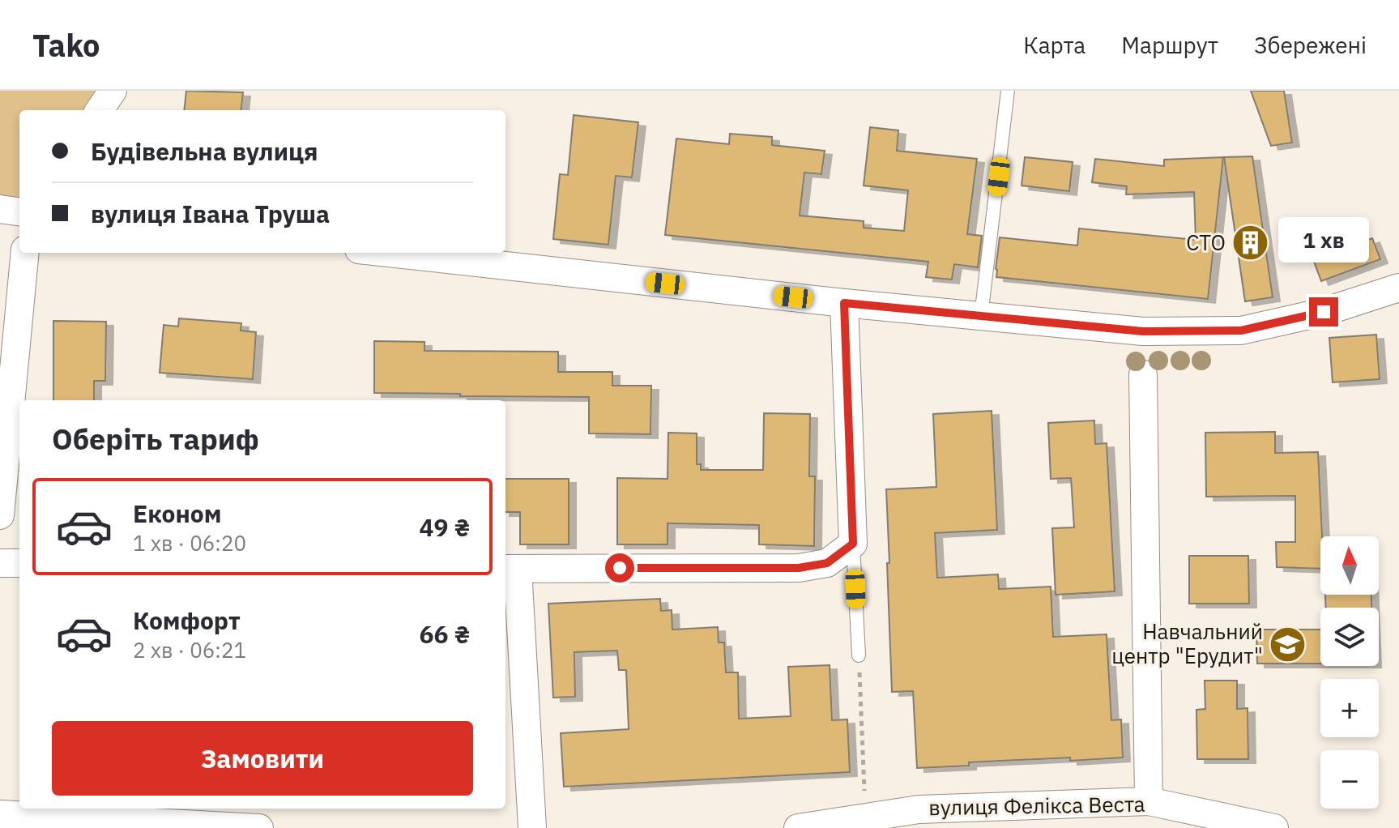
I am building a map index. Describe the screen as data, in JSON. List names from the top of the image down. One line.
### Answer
{"streets":{"street":["вулиця Фелікса Веста"]},"places":{"building":["СТО"],"school or university":["Навчальний центр \"Ерудит\""]},"north":"top","page":{"header":"Tako","nav":["Карта","Маршрут","Збережені"],"banner":["Будівельна вулиця","вулиця Івана Труша"],"bubble":"1 хв","heading":"Оберіть тариф","list":[{"name":"Економ","note":"1 хв · 06:20","value":"49 ₴"},{"name":"Комфорт","note":"2 хв · 06:21","value":"66 ₴"}],"map_buttons":["+","−"],"buttons":"Замовити"}}
